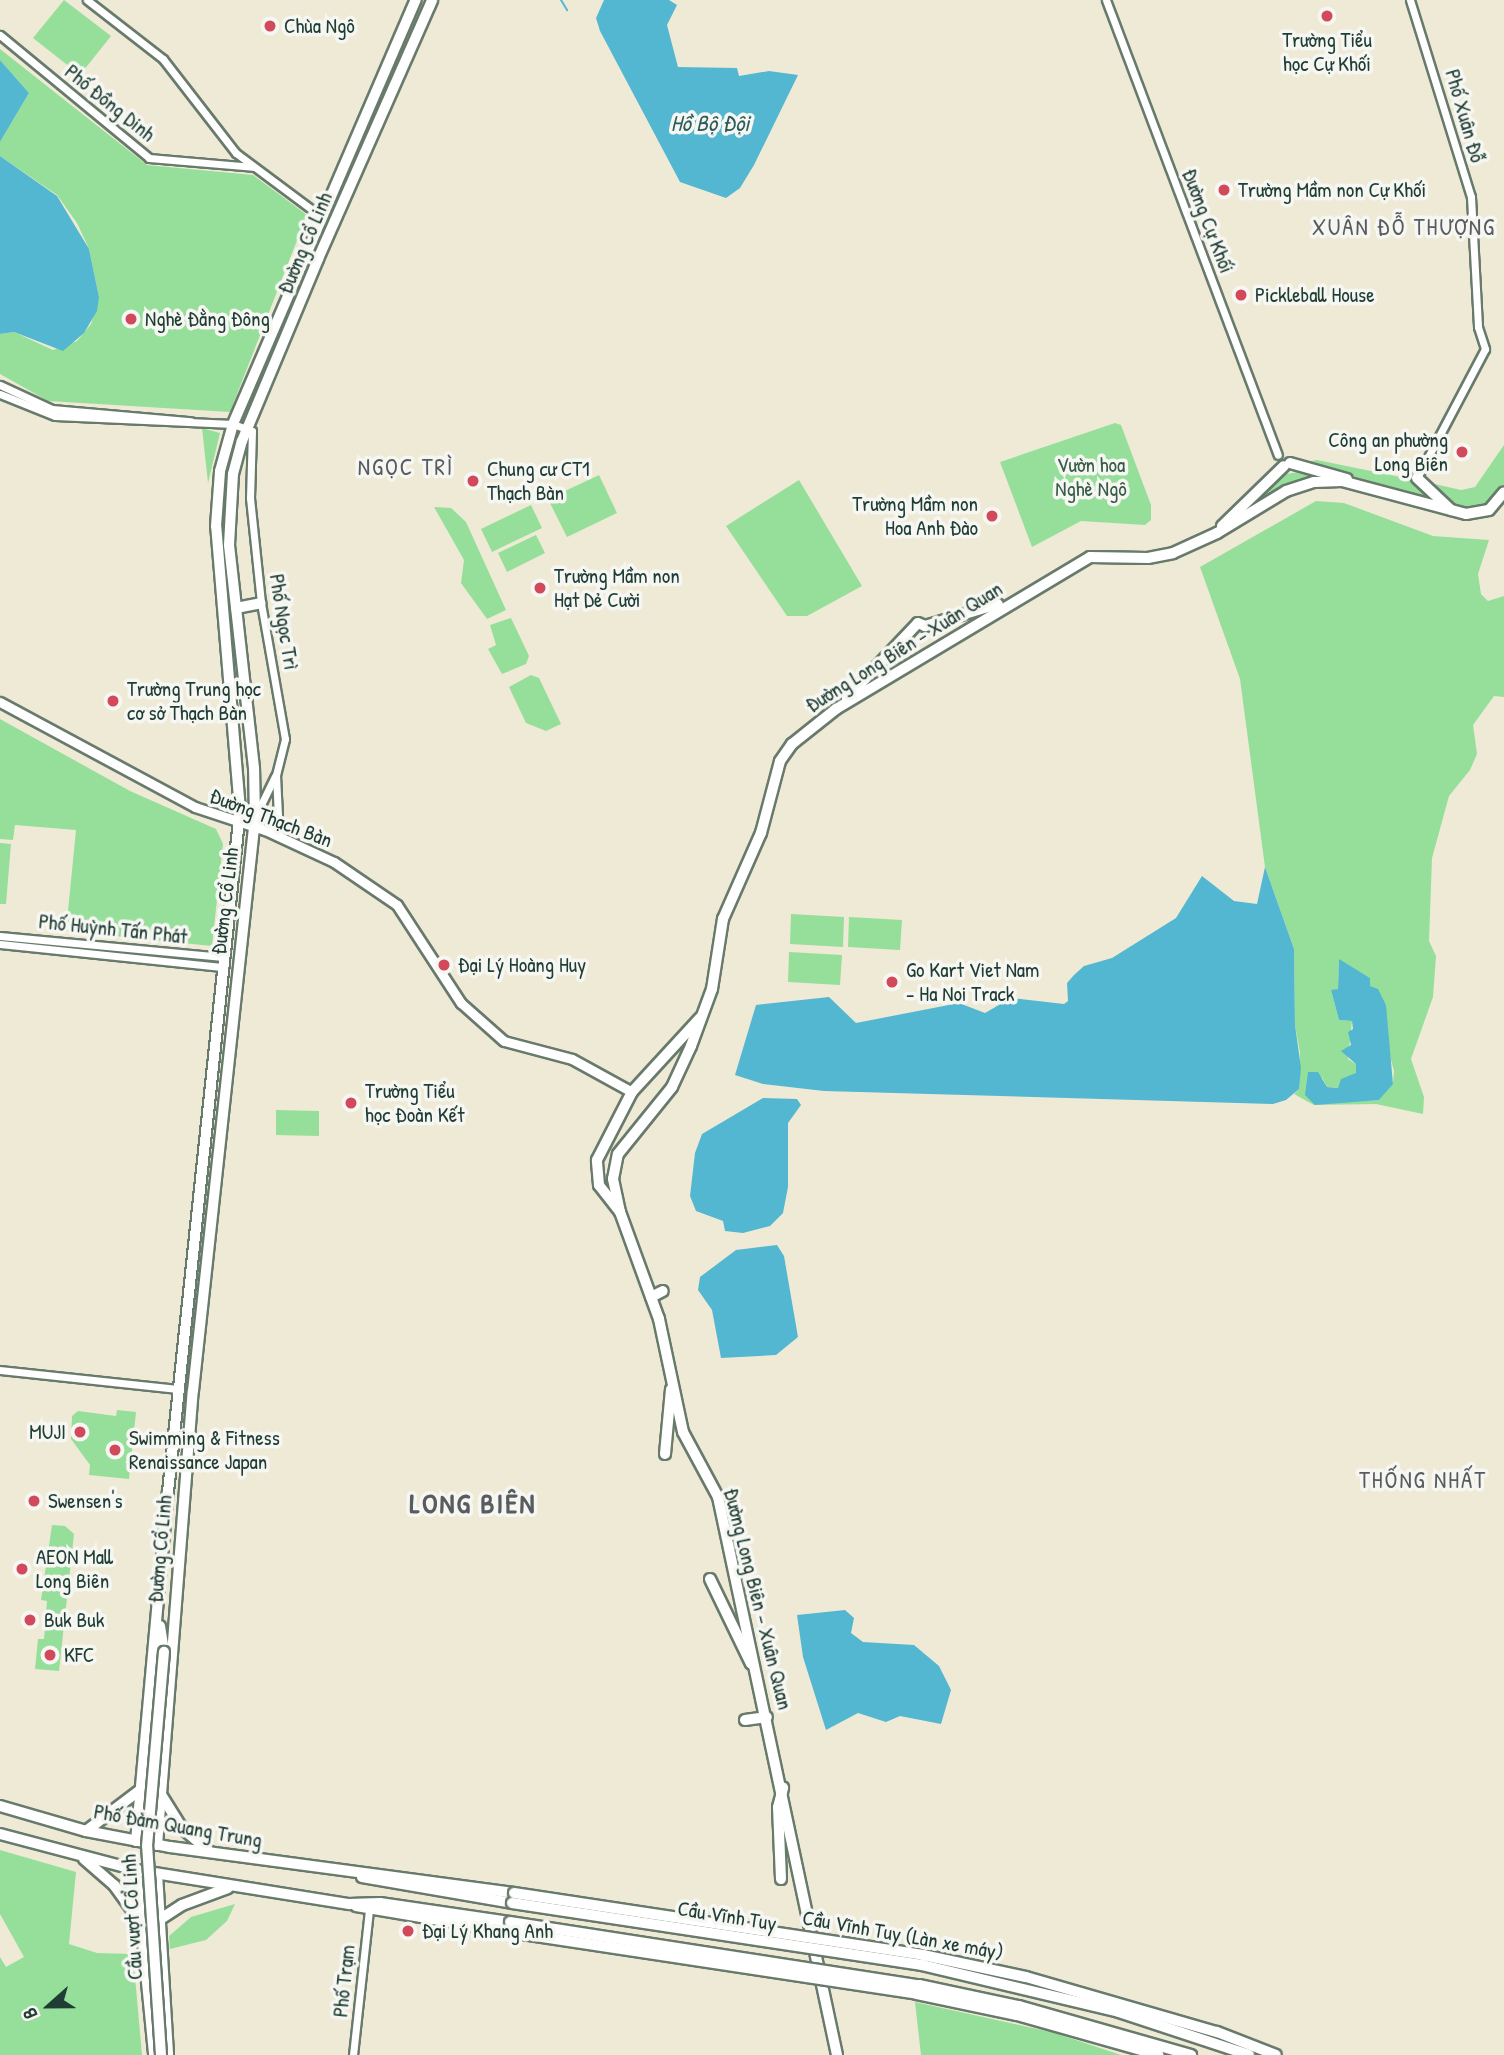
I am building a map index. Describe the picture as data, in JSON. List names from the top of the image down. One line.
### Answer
{"streets":{"main road":["Đường Cổ Linh","Đường Long Biên – Xuân Quan","Đường Thạch Bàn","Phố Đàm Quang Trung","Cầu Vĩnh Tuy","Cầu vượt Cổ Linh","Cầu Vĩnh Tuy (Làn xe máy)"],"street":["Phố Đồng Dinh","Phố Xuân Đỗ","Đường Cự Khối","Phố Ngọc Trì","Phố Huỳnh Tấn Phát","Phố Trạm"]},"crossings":[["Đường Cổ Linh","Phố Ngọc Trì"],["Đường Cổ Linh","Đường Thạch Bàn"],["Đường Cổ Linh","Phố Huỳnh Tấn Phát"],["Đường Cổ Linh","Phố Đàm Quang Trung"],["Đường Cổ Linh","Cầu vượt Cổ Linh"],["Phố Ngọc Trì","Đường Thạch Bàn"],["Phố Đàm Quang Trung","Cầu Vĩnh Tuy"],["Cầu Vĩnh Tuy","Cầu Vĩnh Tuy (Làn xe máy)"],["Cầu Vĩnh Tuy","Phố Trạm"]],"districts":["XUÂN ĐỖ THƯỢNG","NGỌC TRÌ","THỐNG NHẤT","LONG BIÊN"],"water":["Hồ Bộ Đội"],"parks":["Vườn hoa Nghè Ngô"],"places":["Trường Tiểu học Cự Khối","Chùa Ngô","Trường Mầm non Cự Khối","Pickleball House","Nghè Đằng Đông","Công an phường Long Biên","Chung cư CT1 Thạch Bàn","Trường Mầm non Hoa Anh Đào","Trường Mầm non Hạt Dẻ Cười","Trường Trung học cơ sở Thạch Bàn","Đại Lý Hoàng Huy","Go Kart Viet Nam - Ha Noi Track","Trường Tiểu học Đoàn Kết","MUJI","Swimming & Fitness Renaissance Japan","Swensen's","AEON Mall Long Biên","Buk Buk","KFC","Đại Lý Khang Anh"],"north":"left"}
